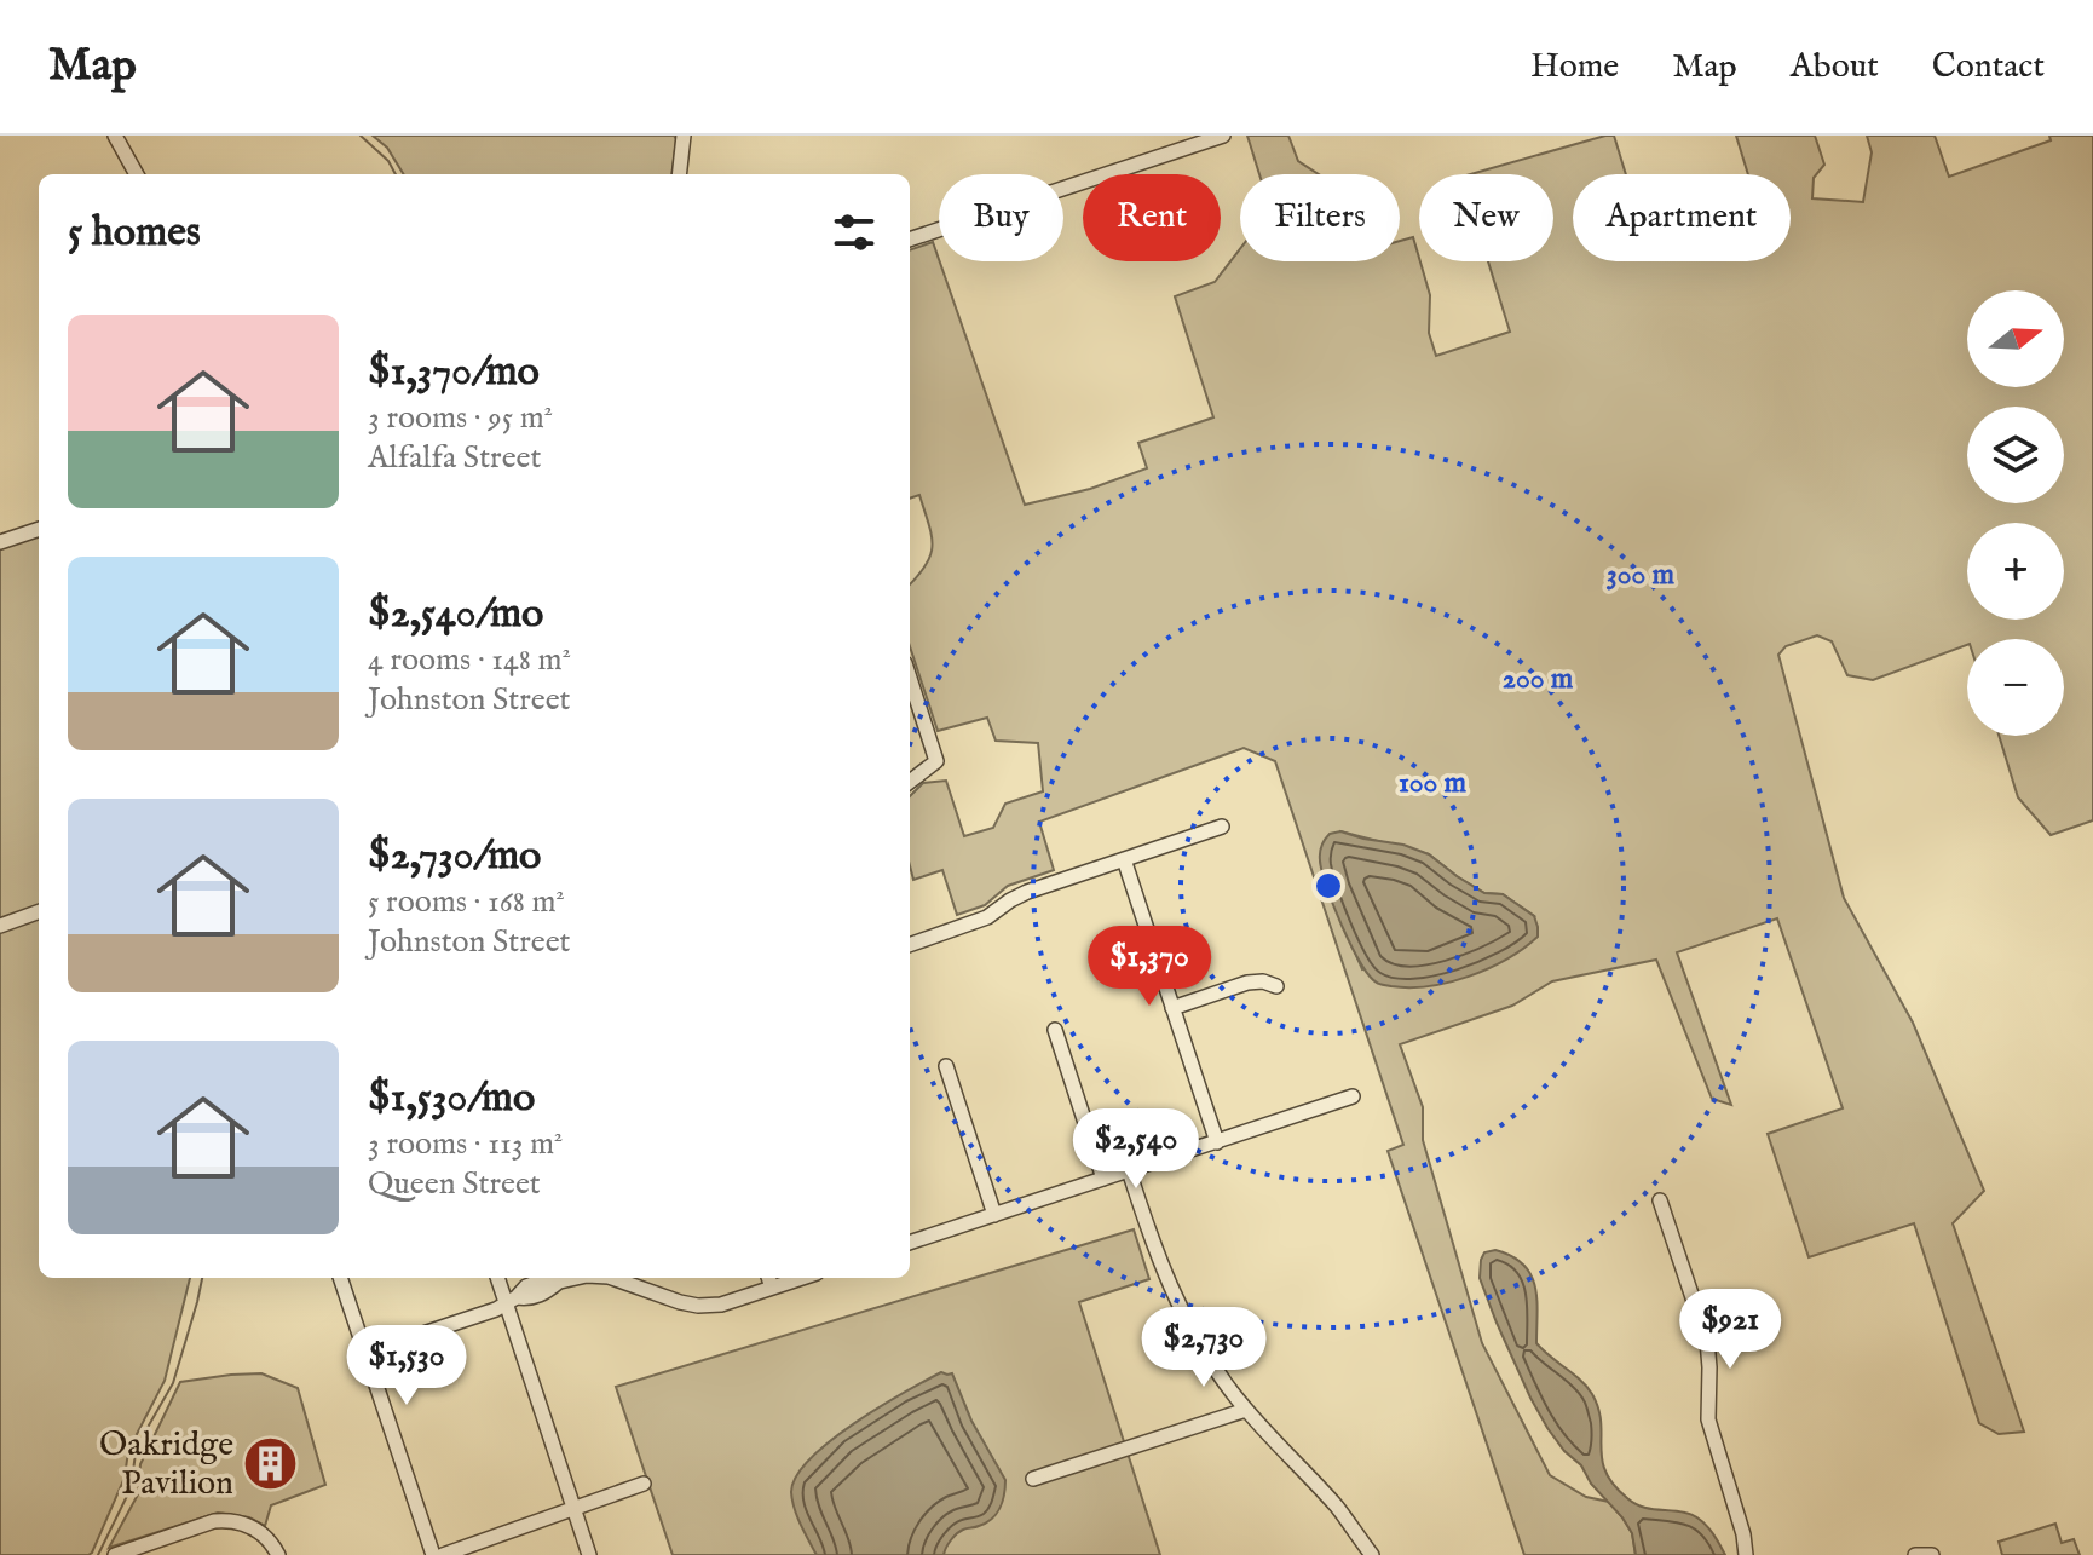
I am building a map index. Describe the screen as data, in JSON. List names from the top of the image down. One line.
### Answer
{"places":{"building":["Oakridge Pavilion"]},"north":"right","page":{"header":"Map","nav":["Home","Map","About","Contact"],"chip":["Buy","Rent","Filters","New","Apartment"],"heading":"5 homes","map_buttons":["+","−"],"list":[{"name":"$1,370/mo","note":"3 rooms · 95 m² · Alfalfa Street"},{"name":"$2,540/mo","note":"4 rooms · 148 m² · Johnston Street"},{"name":"$2,730/mo","note":"5 rooms · 168 m² · Johnston Street"},{"name":"$1,530/mo","note":"3 rooms · 113 m² · Queen Street"}],"price":["$1,370","$2,540","$921","$2,730","$1,530"]},"rings":["300 m","200 m","100 m"]}
